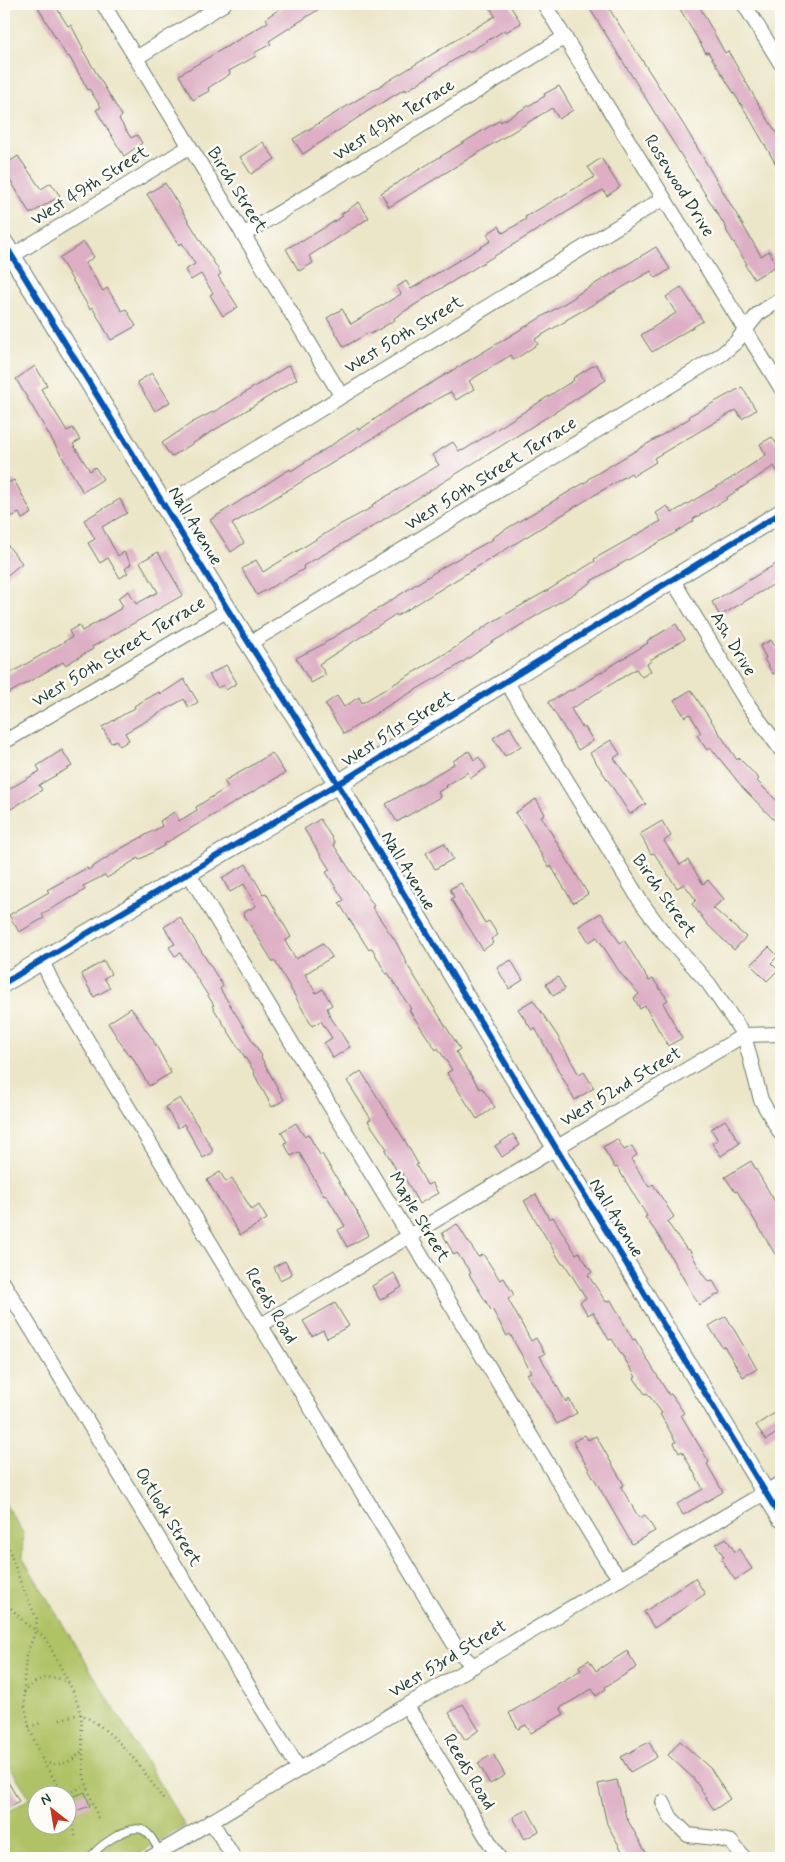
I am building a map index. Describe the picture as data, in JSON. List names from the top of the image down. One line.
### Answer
{"streets":{"street":["West 49th Terrace","West 49th Street","Rosewood Drive","Birch Street","West 50th Street","West 50th Street Terrace","Nall Avenue","Ash Drive","West 51st Street","West 52nd Street","Maple Street","Reeds Road","Outlook Street","West 53rd Street"]},"crossings":[["West 49th Terrace","Rosewood Drive"],["West 49th Terrace","Birch Street"],["West 49th Street","Birch Street"],["West 49th Street","Nall Avenue"],["Rosewood Drive","West 50th Street"],["Rosewood Drive","West 50th Street Terrace"],["Birch Street","West 50th Street"],["Birch Street","West 51st Street"],["Birch Street","West 52nd Street"],["West 50th Street","Nall Avenue"],["West 50th Street Terrace","Nall Avenue"],["Nall Avenue","West 51st Street"],["Nall Avenue","West 52nd Street"],["Nall Avenue","West 53rd Street"],["Ash Drive","West 51st Street"],["West 51st Street","Maple Street"],["West 51st Street","Reeds Road"],["West 52nd Street","Maple Street"],["West 52nd Street","Reeds Road"],["Maple Street","West 53rd Street"],["Reeds Road","West 53rd Street"],["Outlook Street","West 53rd Street"]],"north":"top left"}
